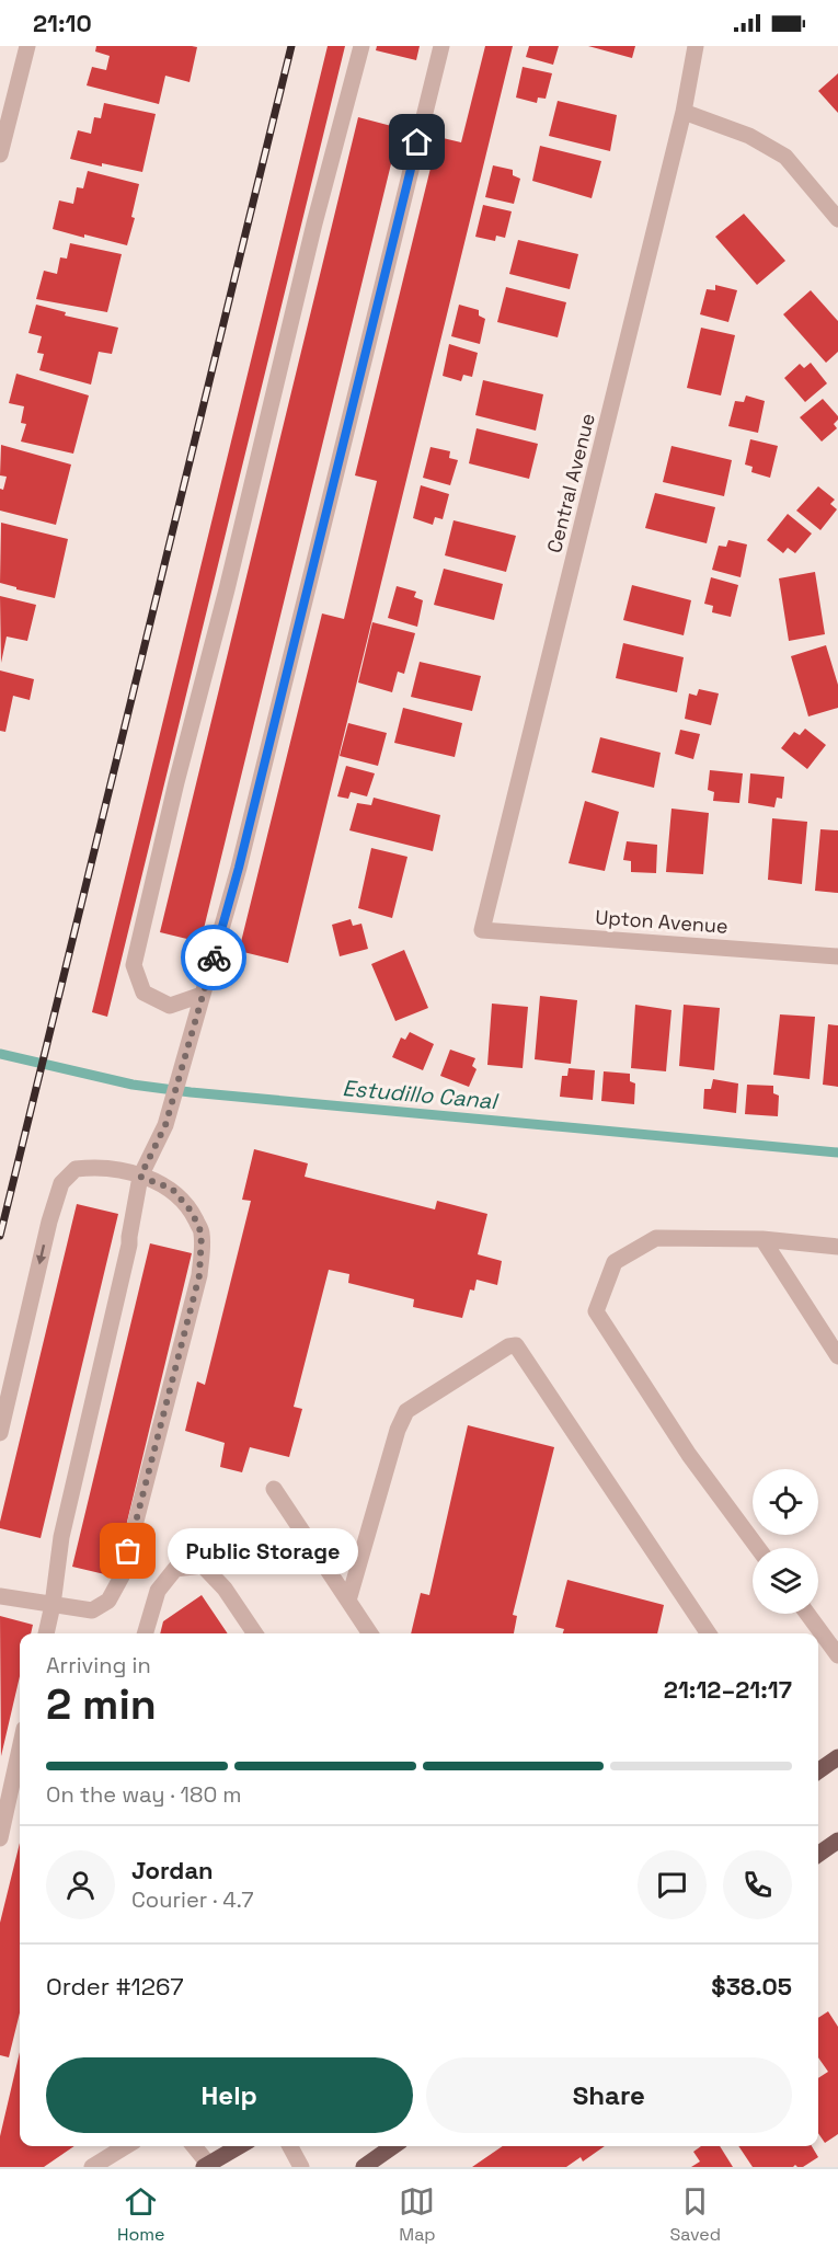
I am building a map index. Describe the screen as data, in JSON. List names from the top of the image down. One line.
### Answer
{"streets":{"street":["Central Avenue","Upton Avenue"]},"crossings":[["Central Avenue","Upton Avenue"]],"water":["Estudillo Canal"],"places":["Public Storage"],"page":{"status":"21:10","bubble":"Public Storage","heading":["2 min","Arriving in","21:12–21:17"],"panel":["Jordan","Courier · 4.7","Order #1267","$38.05"],"bar":"On the way · 180 m","buttons":["Help","Share"],"tabs":["Home","Map","Saved"]}}
